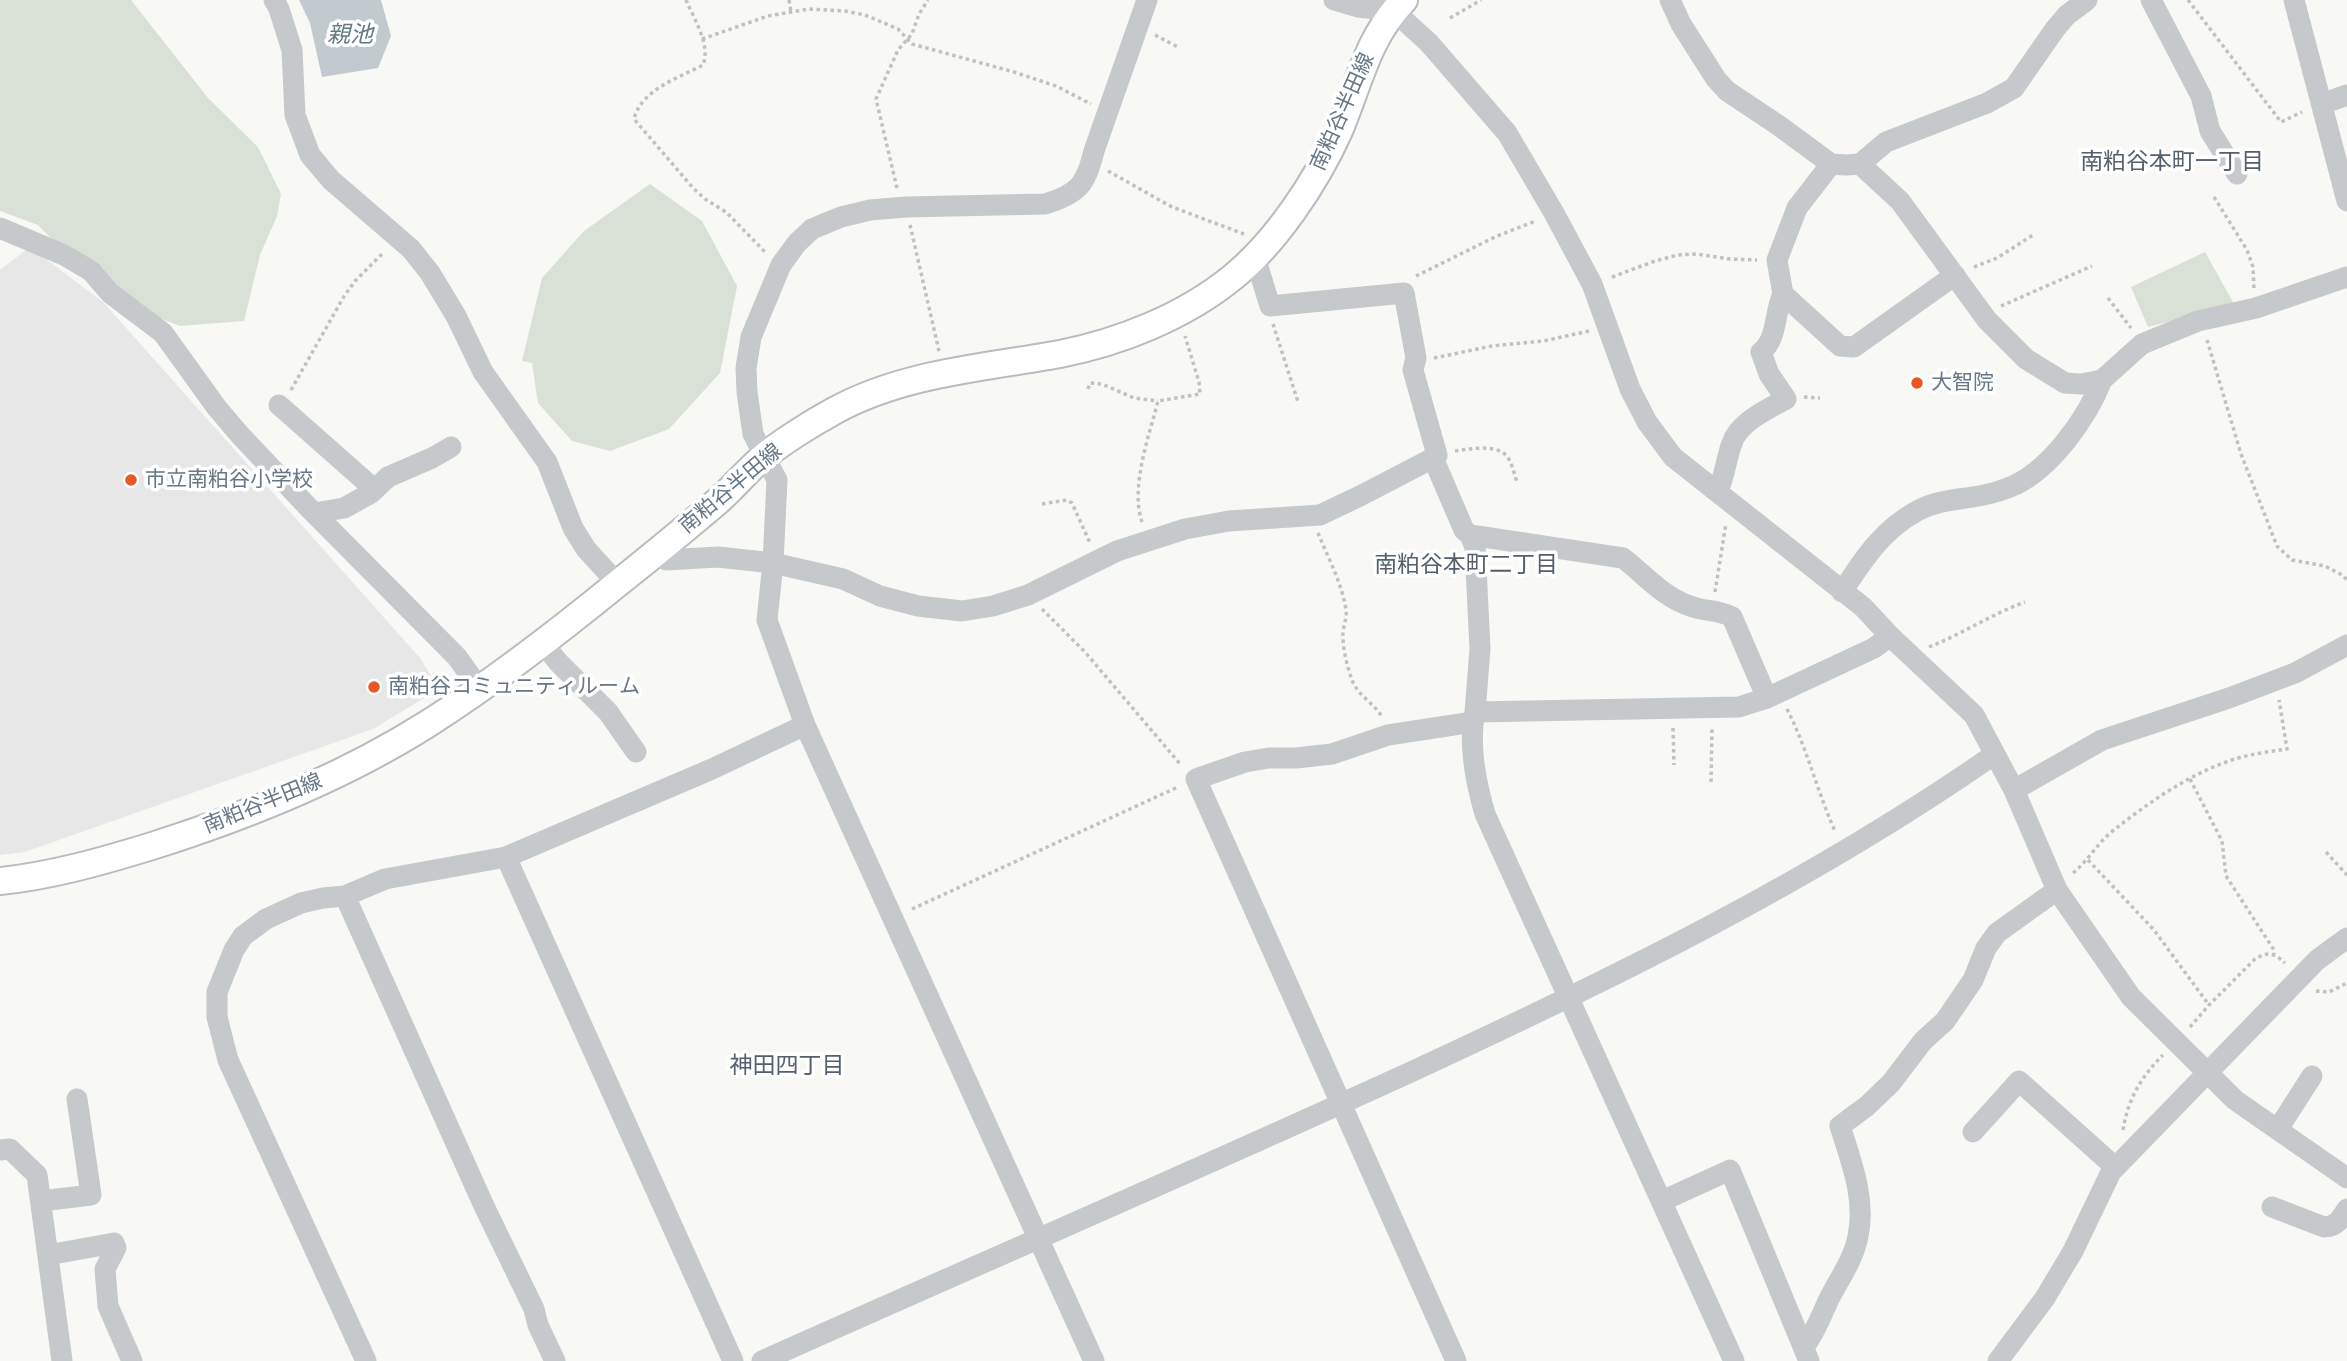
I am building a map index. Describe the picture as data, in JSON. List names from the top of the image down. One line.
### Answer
{"streets":{"main road":["南粕谷半田線"]},"districts":["南粕谷本町一丁目","南粕谷本町二丁目","神田四丁目"],"water":["親池"],"places":["大智院","市立南粕谷小学校","南粕谷コミュニティルーム"]}
